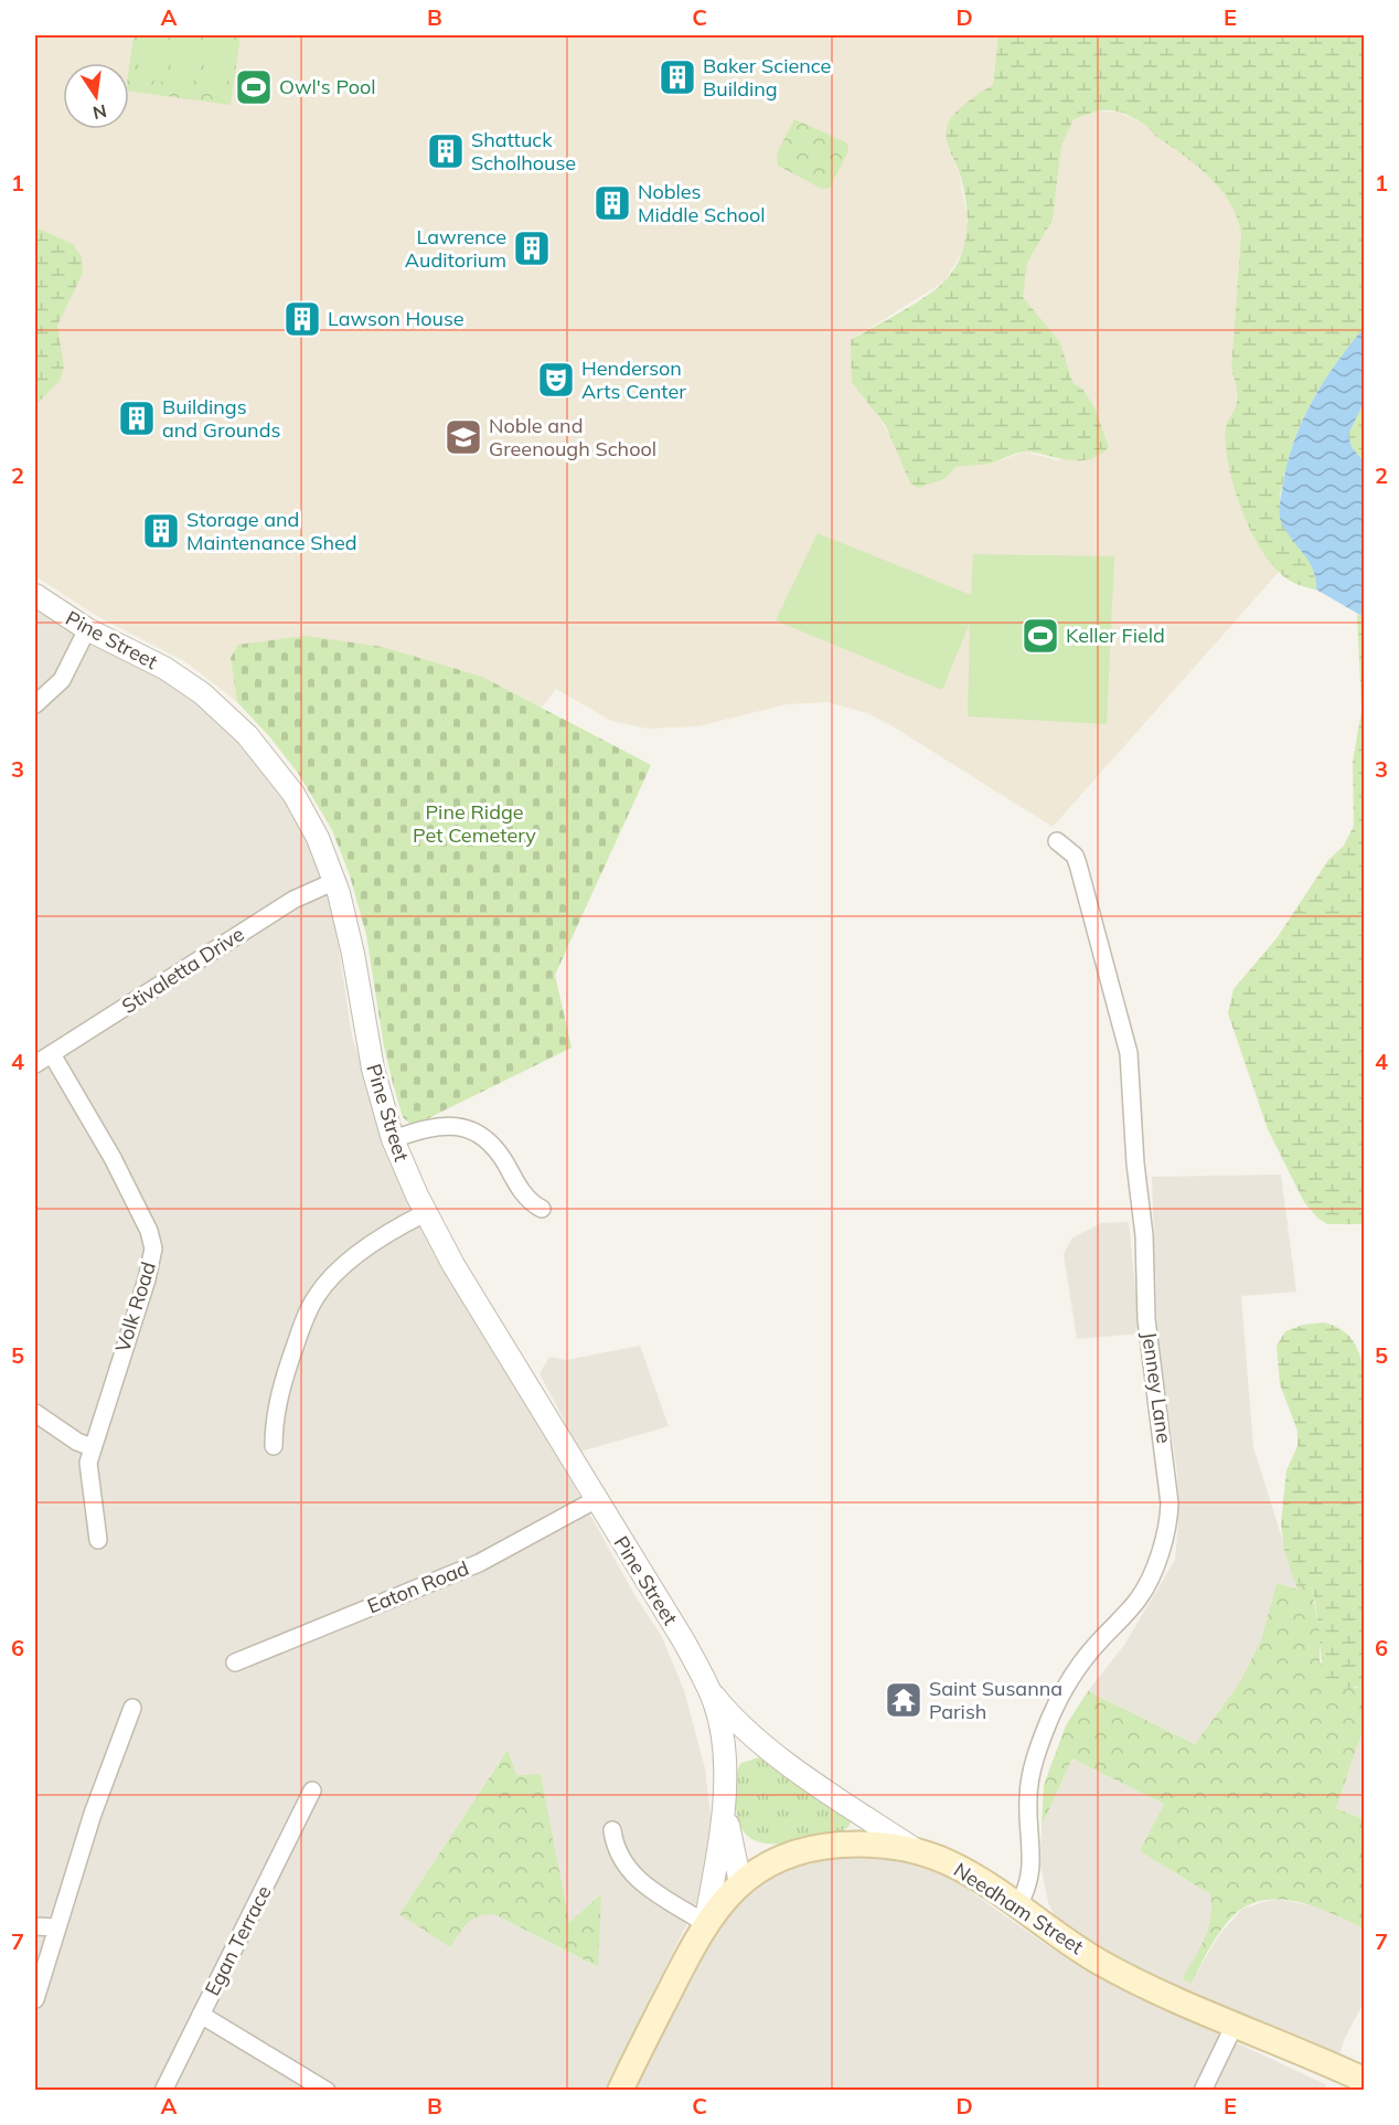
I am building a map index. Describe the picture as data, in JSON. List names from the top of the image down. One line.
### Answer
{"streets":{"main road":["Needham Street"],"street":["Pine Street","Stivaletta Drive","Volk Road","Jenney Lane","Eaton Road","Egan Terrace"]},"crossings":[["Pine Street","Stivaletta Drive"],["Pine Street","Eaton Road"],["Pine Street","Needham Street"],["Stivaletta Drive","Volk Road"],["Jenney Lane","Needham Street"]],"parks":["Pine Ridge Pet Cemetery"],"places":{"building":["Baker Science Building","Shattuck Scholhouse","Nobles Middle School","Lawrence Auditorium","Lawson House","Buildings and Grounds","Storage and Maintenance Shed"],"sports":["Owl's Pool","Keller Field"],"theatre":["Henderson Arts Center"],"school or university":["Noble and Greenough School"],"temple":["Saint Susanna Parish"]},"north":"bottom","grid":{"columns":["A","B","C","D","E"],"rows":["1","2","3","4","5","6","7"]}}
